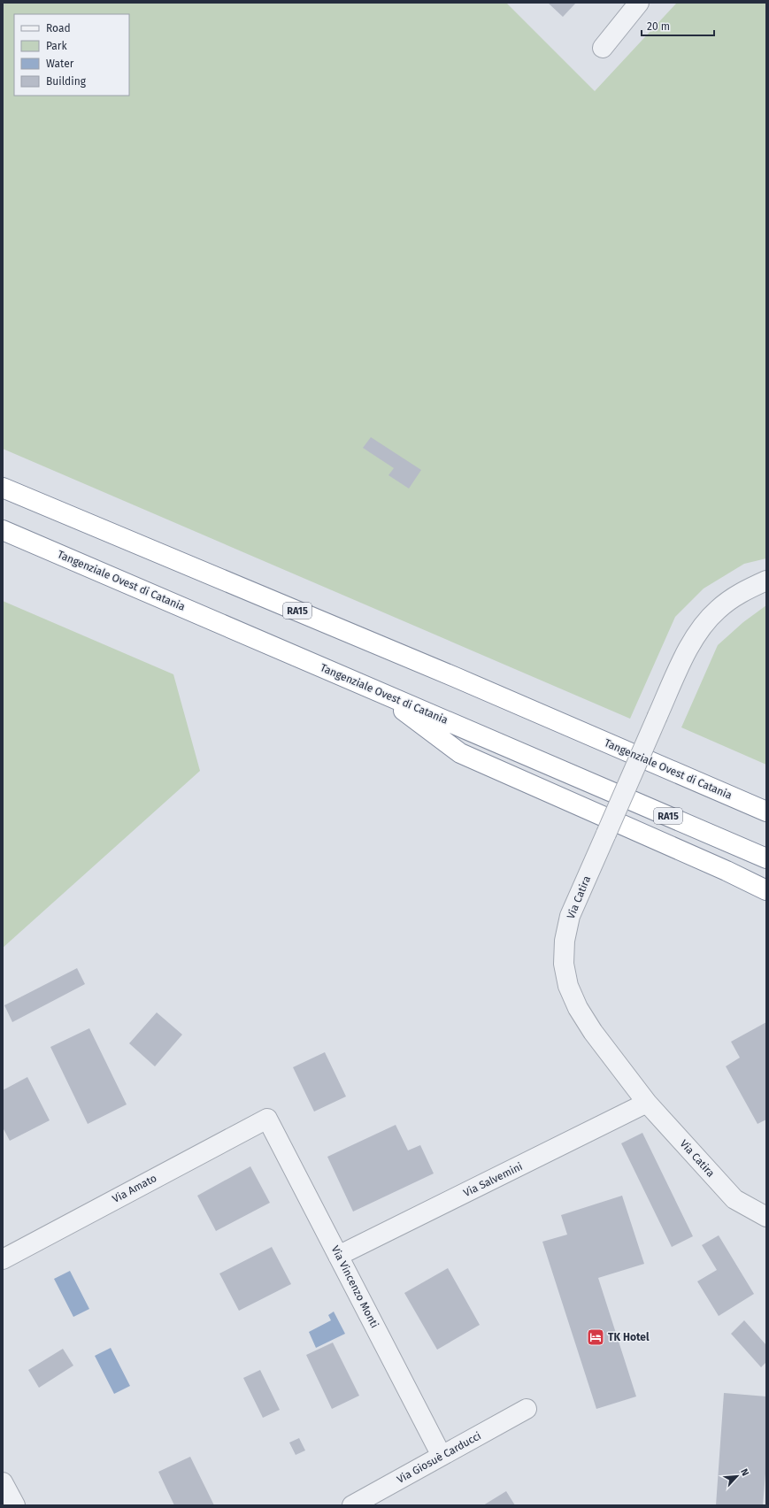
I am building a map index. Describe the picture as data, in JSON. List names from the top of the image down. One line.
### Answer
{"streets":{"highway":["Tangenziale Ovest di Catania","RA15"],"street":["Via Catira","Via Salvemini","Via Amato","Via Vincenzo Monti","Via Giosuè Carducci"]},"crossings":[["Via Catira","Via Salvemini"],["Via Salvemini","Via Vincenzo Monti"],["Via Amato","Via Vincenzo Monti"],["Via Vincenzo Monti","Via Giosuè Carducci"]],"places":{"hotel":["TK Hotel"]},"legend":["Road","Park","Water","Building"],"scale_bar":"20 m","north":"top right"}
